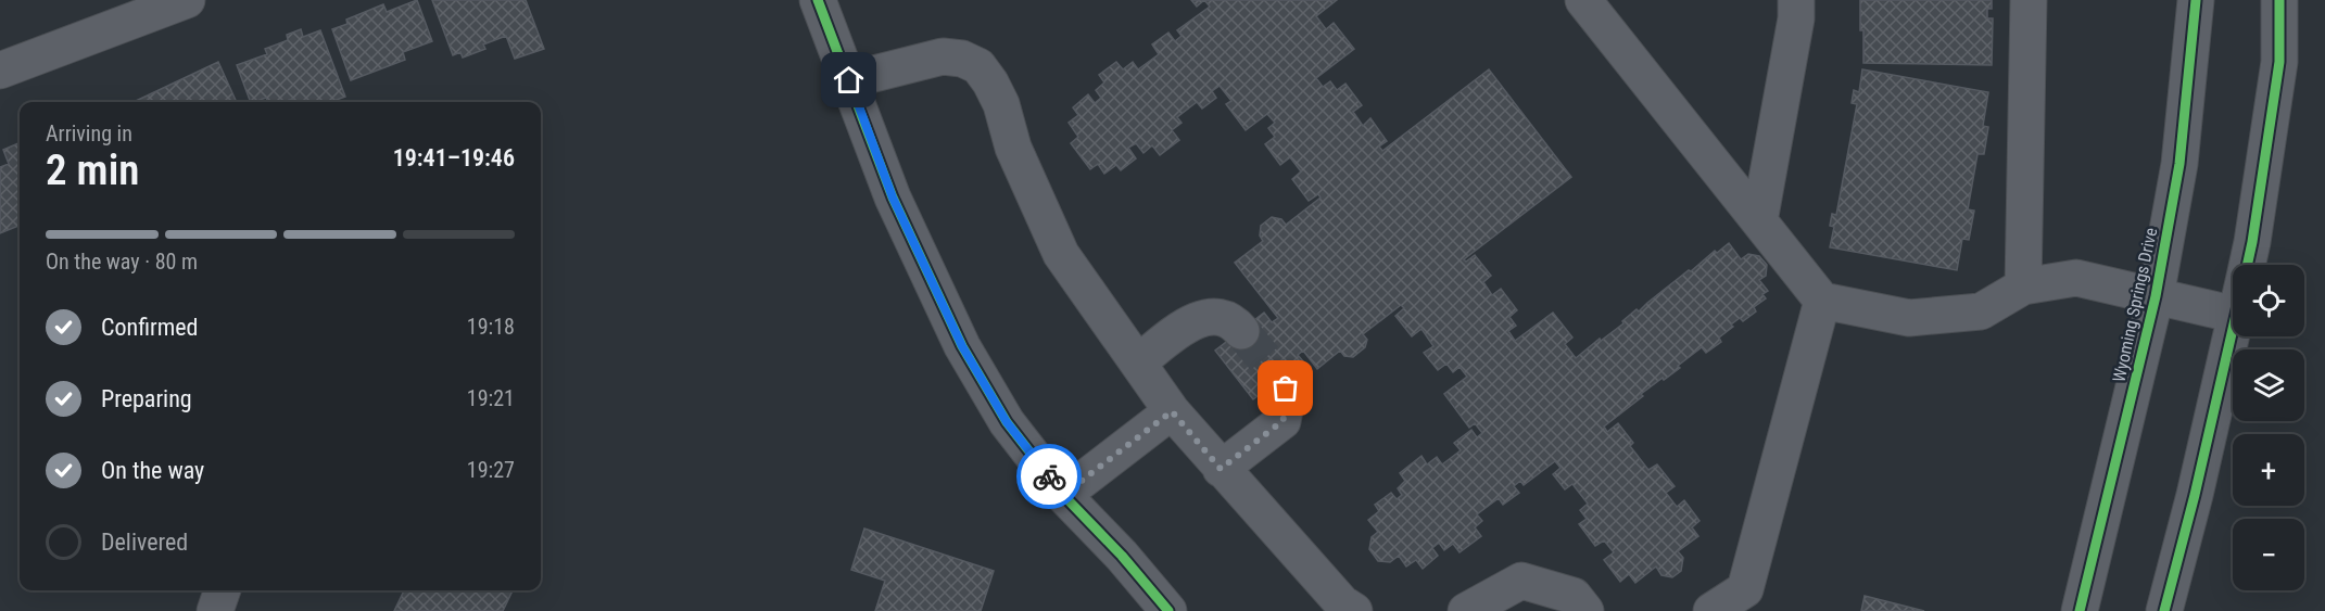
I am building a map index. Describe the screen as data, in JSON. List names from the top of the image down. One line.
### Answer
{"streets":{"street":["Wyoming Springs Drive"]},"page":{"heading":["2 min","Arriving in","19:41–19:46"],"bar":"On the way · 80 m","map_buttons":["+","−"],"list":[["Confirmed","19:18"],["Preparing","19:21"],["On the way","19:27"],"Delivered"]}}
